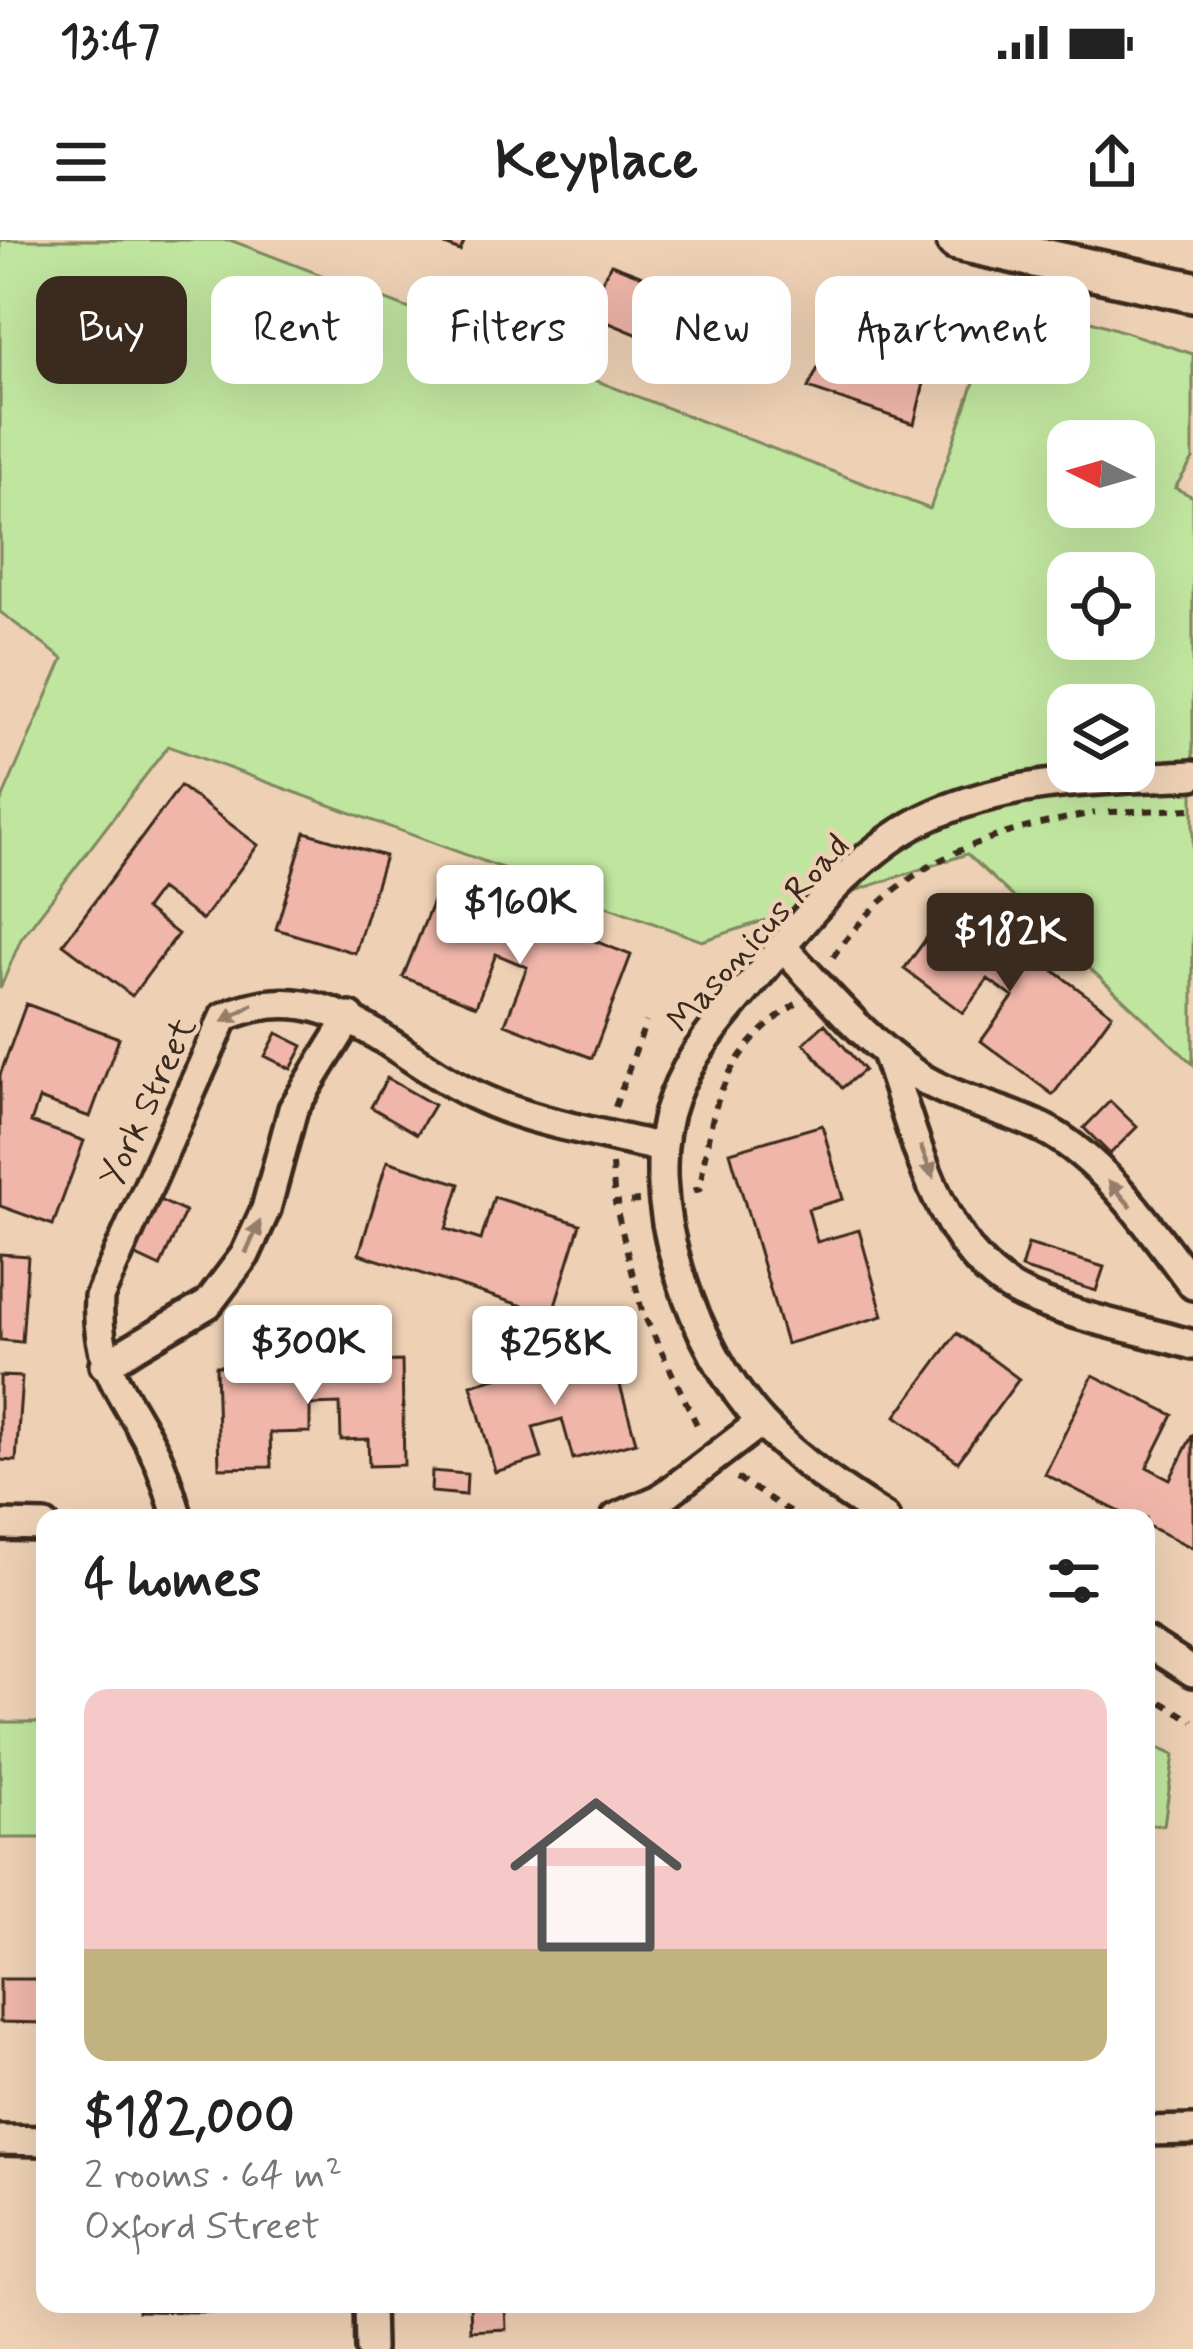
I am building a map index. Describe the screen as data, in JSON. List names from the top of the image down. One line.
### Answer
{"streets":{"street":["Masonicus Road","York Street"]},"crossings":[["Masonicus Road","York Street"]],"north":"left","page":{"status":"13:47","header":"Keyplace","chip":["Buy","Rent","Filters","New","Apartment"],"price":["$160K","$182K","$300K","$258K"],"heading":"4 homes","list":[{"name":"$182,000","note":"2 rooms · 64 m² · Oxford Street"}]}}
